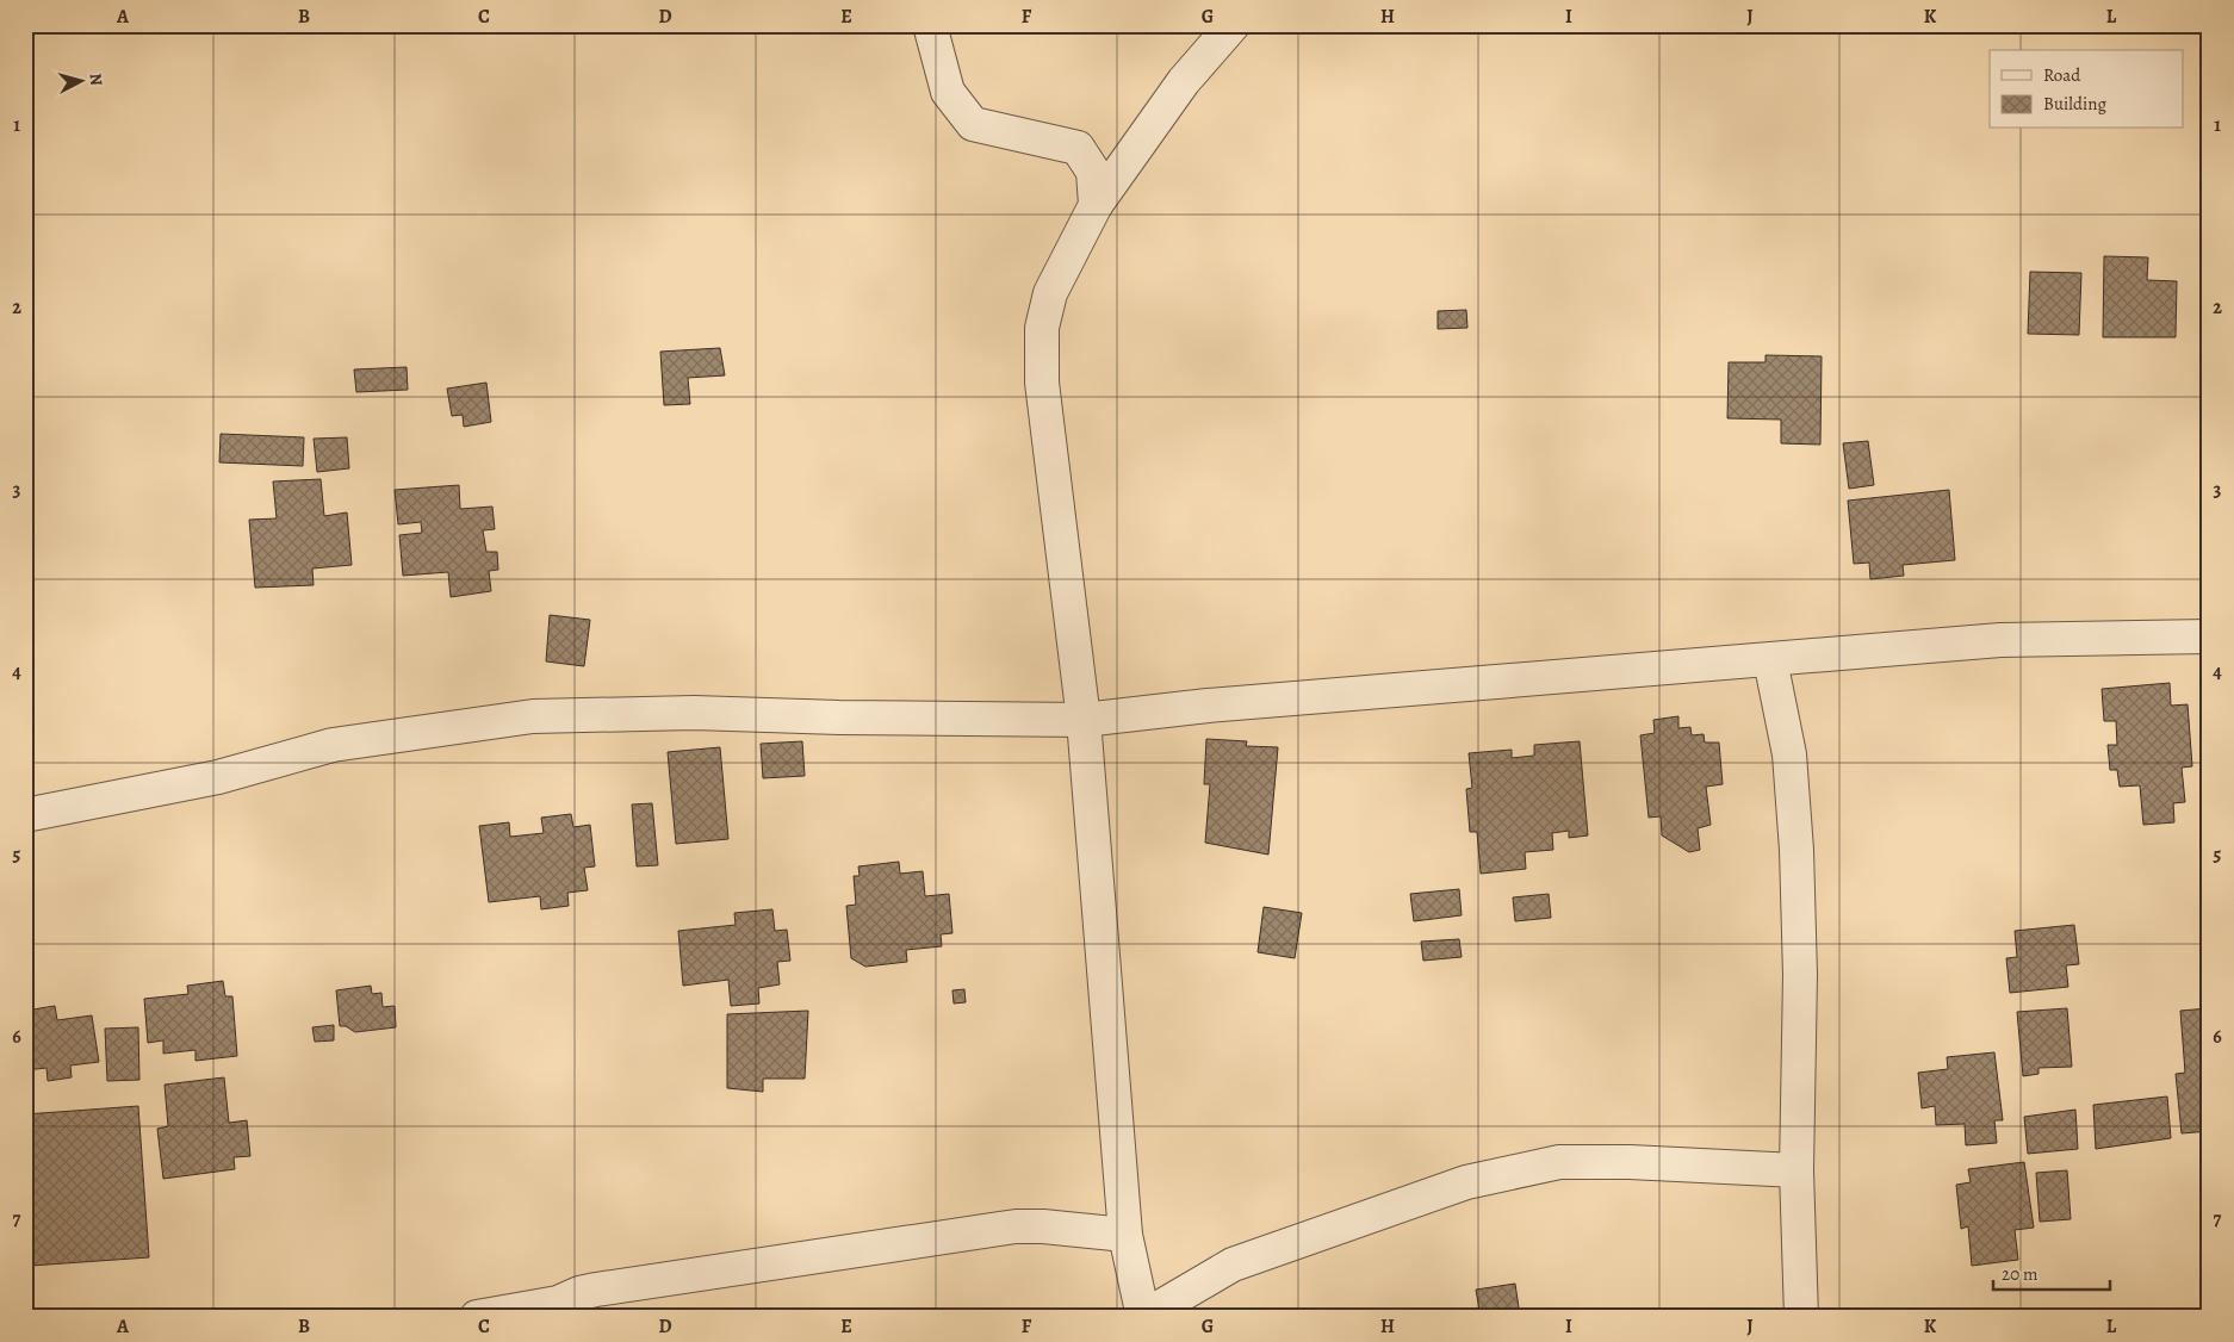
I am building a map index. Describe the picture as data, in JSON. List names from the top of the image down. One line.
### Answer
{"legend":["Road","Building"],"scale_bar":"20 m","north":"right","grid":{"columns":["A","B","C","D","E","F","G","H","I","J","K","L"],"rows":["1","2","3","4","5","6","7"]}}
